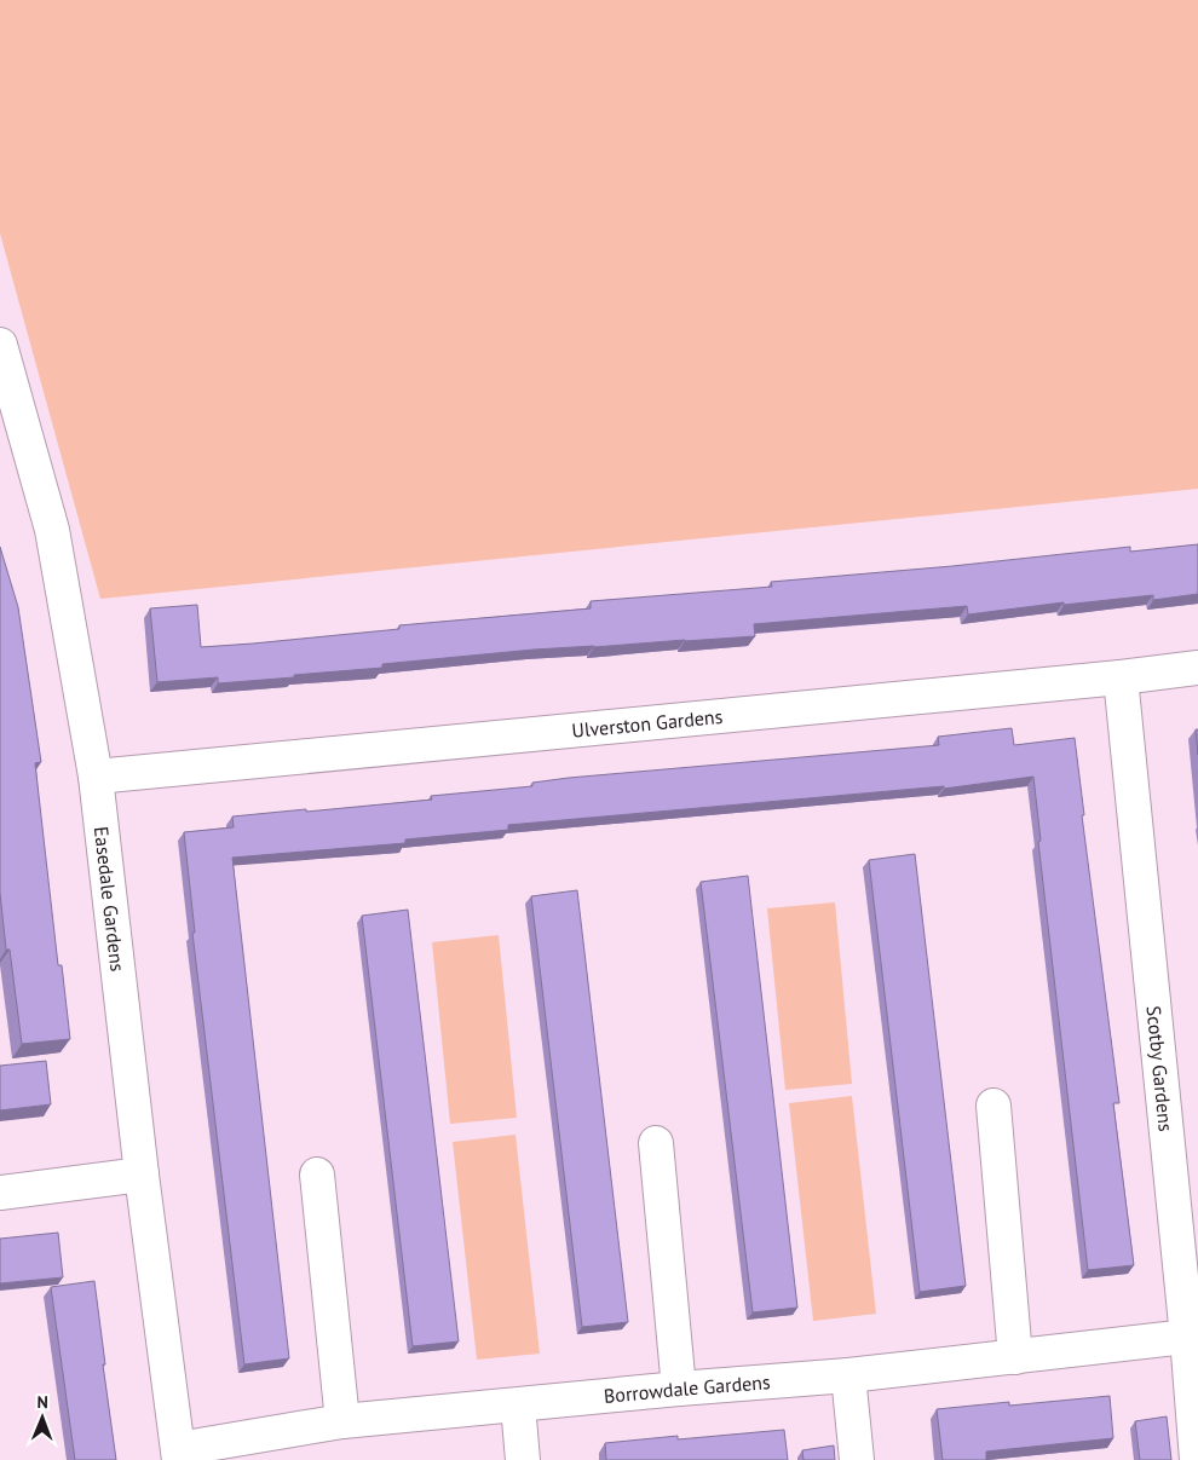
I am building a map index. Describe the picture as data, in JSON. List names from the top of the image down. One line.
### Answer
{"streets":{"street":["Ulverston Gardens","Easedale Gardens","Scotby Gardens","Borrowdale Gardens"]},"crossings":[["Ulverston Gardens","Easedale Gardens"],["Ulverston Gardens","Scotby Gardens"],["Easedale Gardens","Borrowdale Gardens"],["Scotby Gardens","Borrowdale Gardens"]],"north":"top"}
